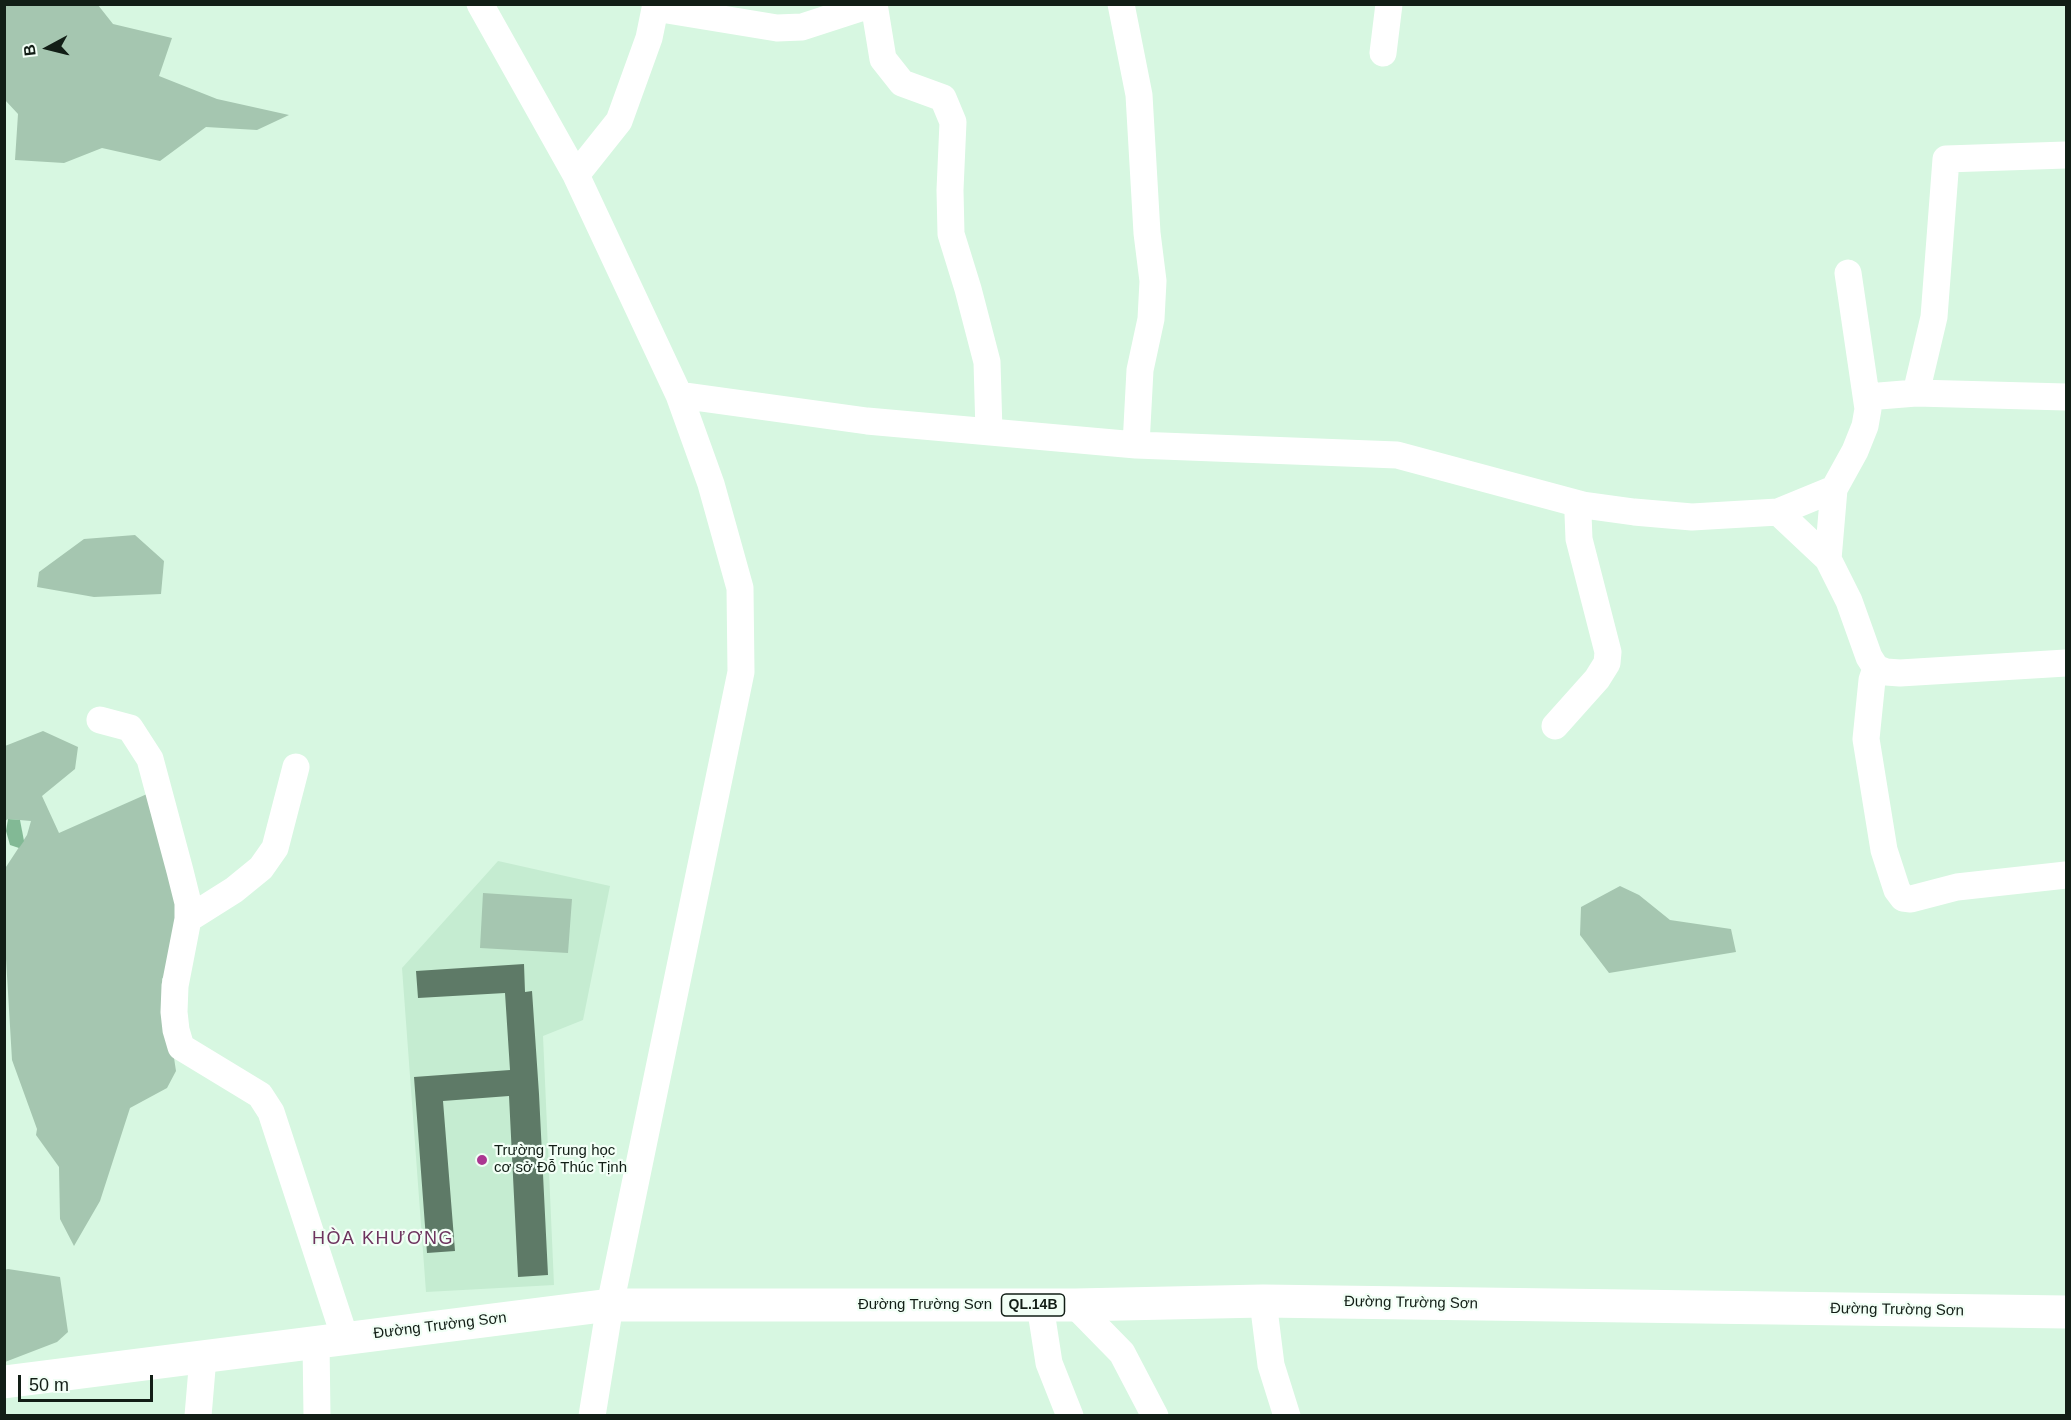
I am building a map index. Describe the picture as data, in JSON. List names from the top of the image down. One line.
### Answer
{"streets":{"highway":["Đường Trường Sơn","QL.14B"]},"districts":["HÒA KHƯƠNG"],"places":["Trường Trung học cơ sở Đỗ Thúc Tịnh"],"scale_bar":"50 m","north":"left"}
